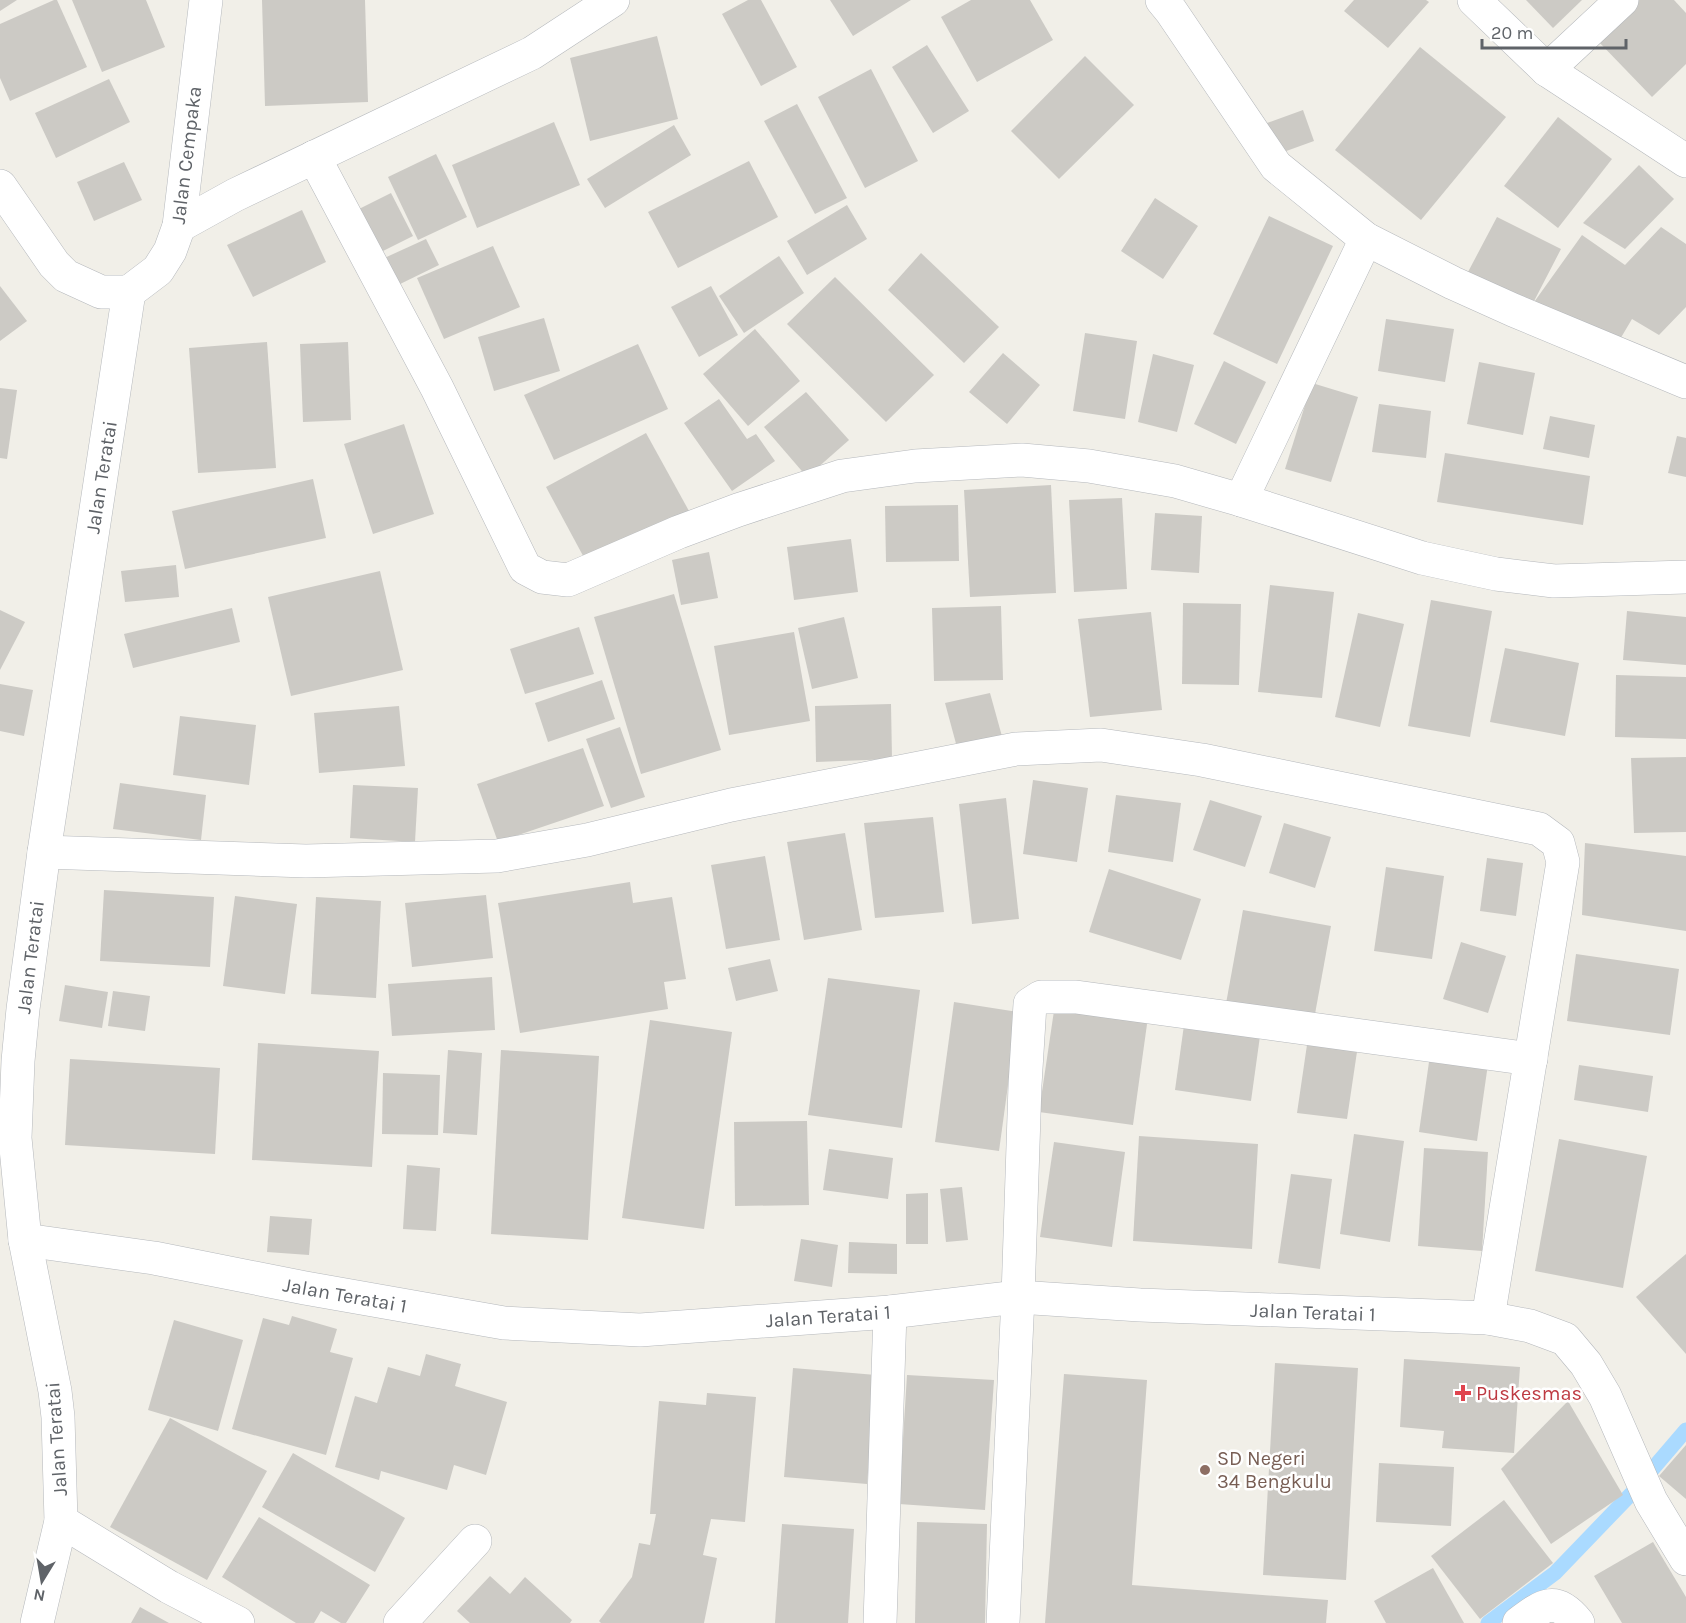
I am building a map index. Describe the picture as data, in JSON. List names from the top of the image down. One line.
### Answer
{"streets":{"street":["Jalan Cempaka","Jalan Teratai","Jalan Teratai 1"]},"crossings":[["Jalan Cempaka","Jalan Teratai"],["Jalan Teratai","Jalan Teratai 1"]],"places":{"health":["Puskesmas"],"other":["SD Negeri 34 Bengkulu"]},"scale_bar":"20 m","north":"bottom"}
